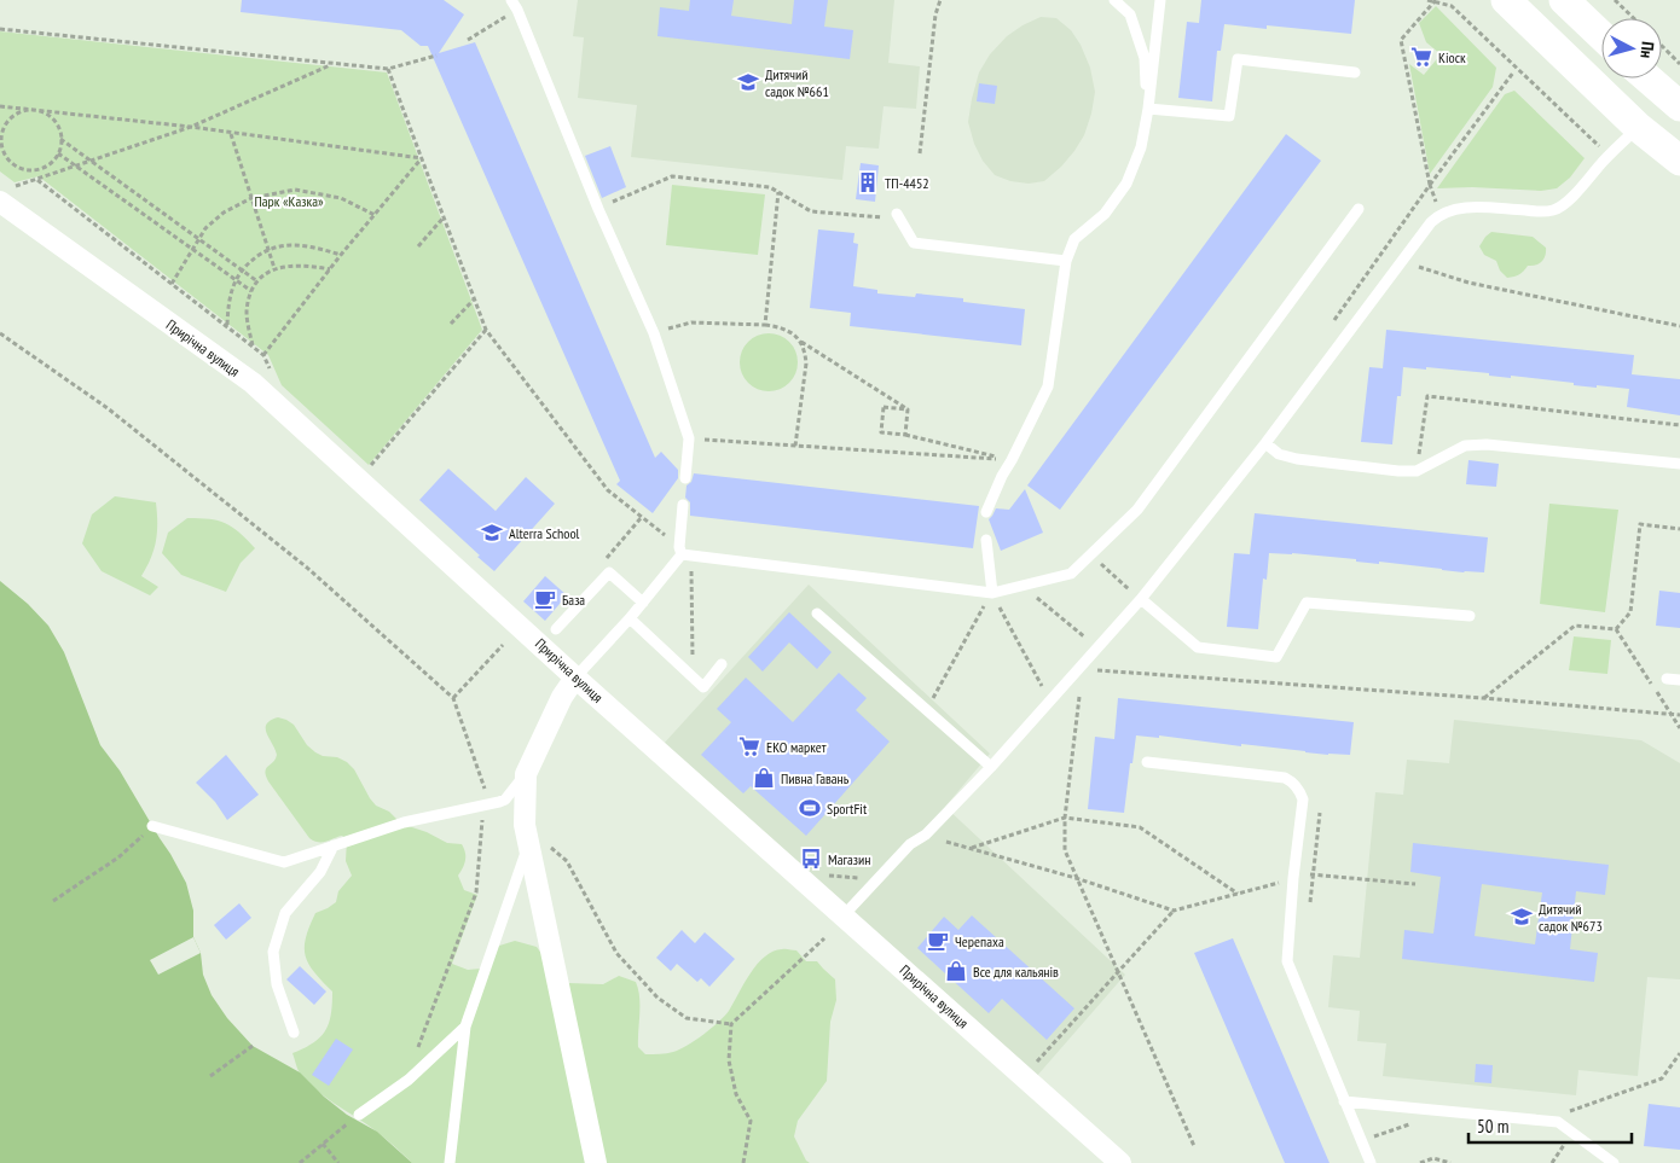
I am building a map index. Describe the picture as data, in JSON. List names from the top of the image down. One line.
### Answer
{"streets":{"street":["Прирічна вулиця"]},"parks":["Парк «Казка»"],"places":{"supermarket":["Кіоск","ЕКО маркет"],"school or university":["Дитячий садок №661","Alterra School","Дитячий садок №673"],"building":["ТП-4452"],"cafe":["База","Черепаха"],"shop":["Пивна Гавань","Все для кальянів"],"sports":["SportFit"],"bus stop":["Магазин"]},"scale_bar":"50 m","north":"right"}
